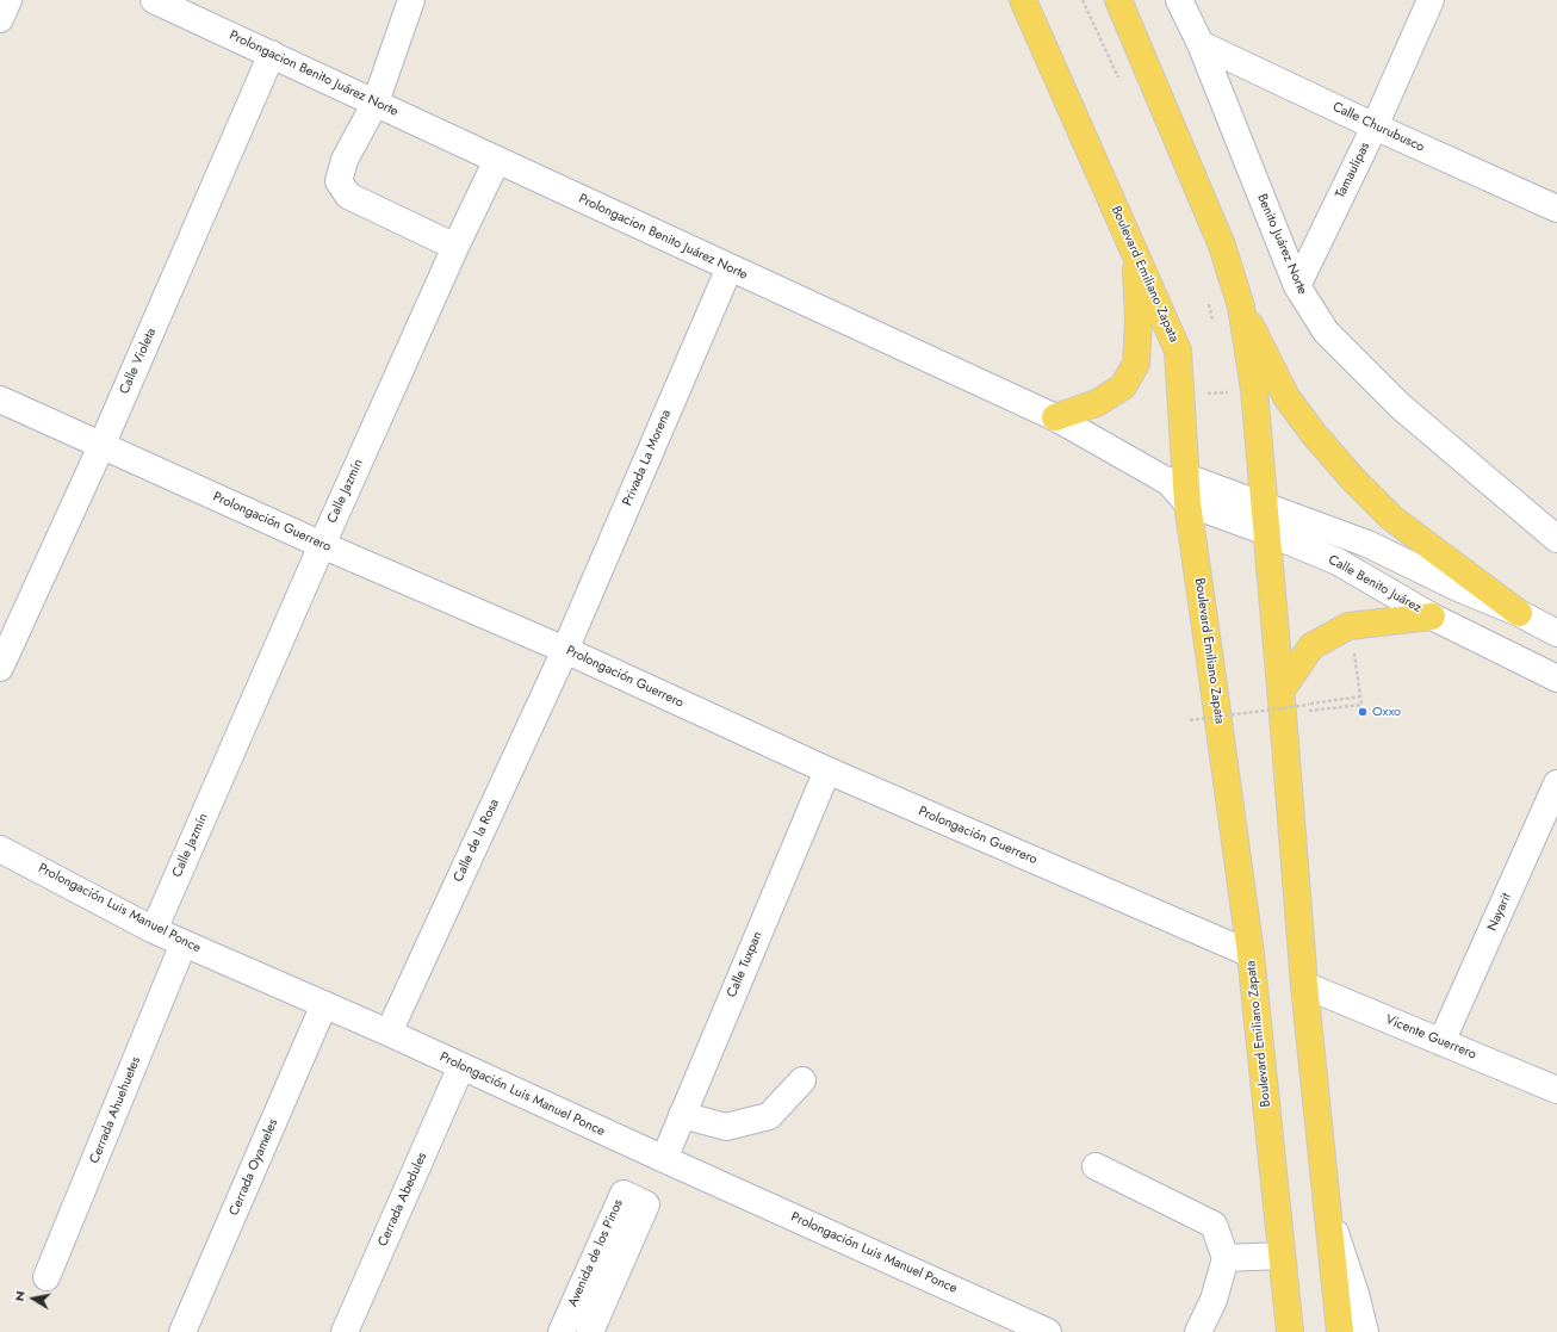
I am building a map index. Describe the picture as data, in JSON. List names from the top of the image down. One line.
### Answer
{"streets":{"main road":["Boulevard Emiliano Zapata"],"street":["Prolongacion Benito Juárez Norte","Calle Churubusco","Tamaulipas","Benito Juárez Norte","Calle Violeta","Privada La Morena","Calle Jazmín","Prolongación Guerrero","Calle Benito Juárez","Calle de la Rosa","Prolongación Luis Manuel Ponce","Nayarit","Calle Tuxpan","Vicente Guerrero","Cerrada Ahuehuetes","Cerrada Oyameles","Cerrada Abedules","Avenida de los Pinos"]},"crossings":[["Prolongacion Benito Juárez Norte","Boulevard Emiliano Zapata"],["Prolongacion Benito Juárez Norte","Calle Violeta"],["Prolongacion Benito Juárez Norte","Privada La Morena"],["Prolongacion Benito Juárez Norte","Calle Jazmín"],["Calle Churubusco","Tamaulipas"],["Calle Churubusco","Benito Juárez Norte"],["Tamaulipas","Benito Juárez Norte"],["Boulevard Emiliano Zapata","Prolongación Guerrero"],["Boulevard Emiliano Zapata","Calle Benito Juárez"],["Calle Violeta","Prolongación Guerrero"],["Privada La Morena","Prolongación Guerrero"],["Privada La Morena","Calle de la Rosa"],["Calle Jazmín","Prolongación Guerrero"],["Calle Jazmín","Prolongación Luis Manuel Ponce"],["Prolongación Guerrero","Calle de la Rosa"],["Prolongación Guerrero","Calle Tuxpan"],["Calle de la Rosa","Prolongación Luis Manuel Ponce"],["Prolongación Luis Manuel Ponce","Calle Tuxpan"],["Prolongación Luis Manuel Ponce","Cerrada Ahuehuetes"],["Prolongación Luis Manuel Ponce","Cerrada Oyameles"],["Prolongación Luis Manuel Ponce","Cerrada Abedules"],["Nayarit","Vicente Guerrero"]],"places":["Oxxo"],"north":"left"}
